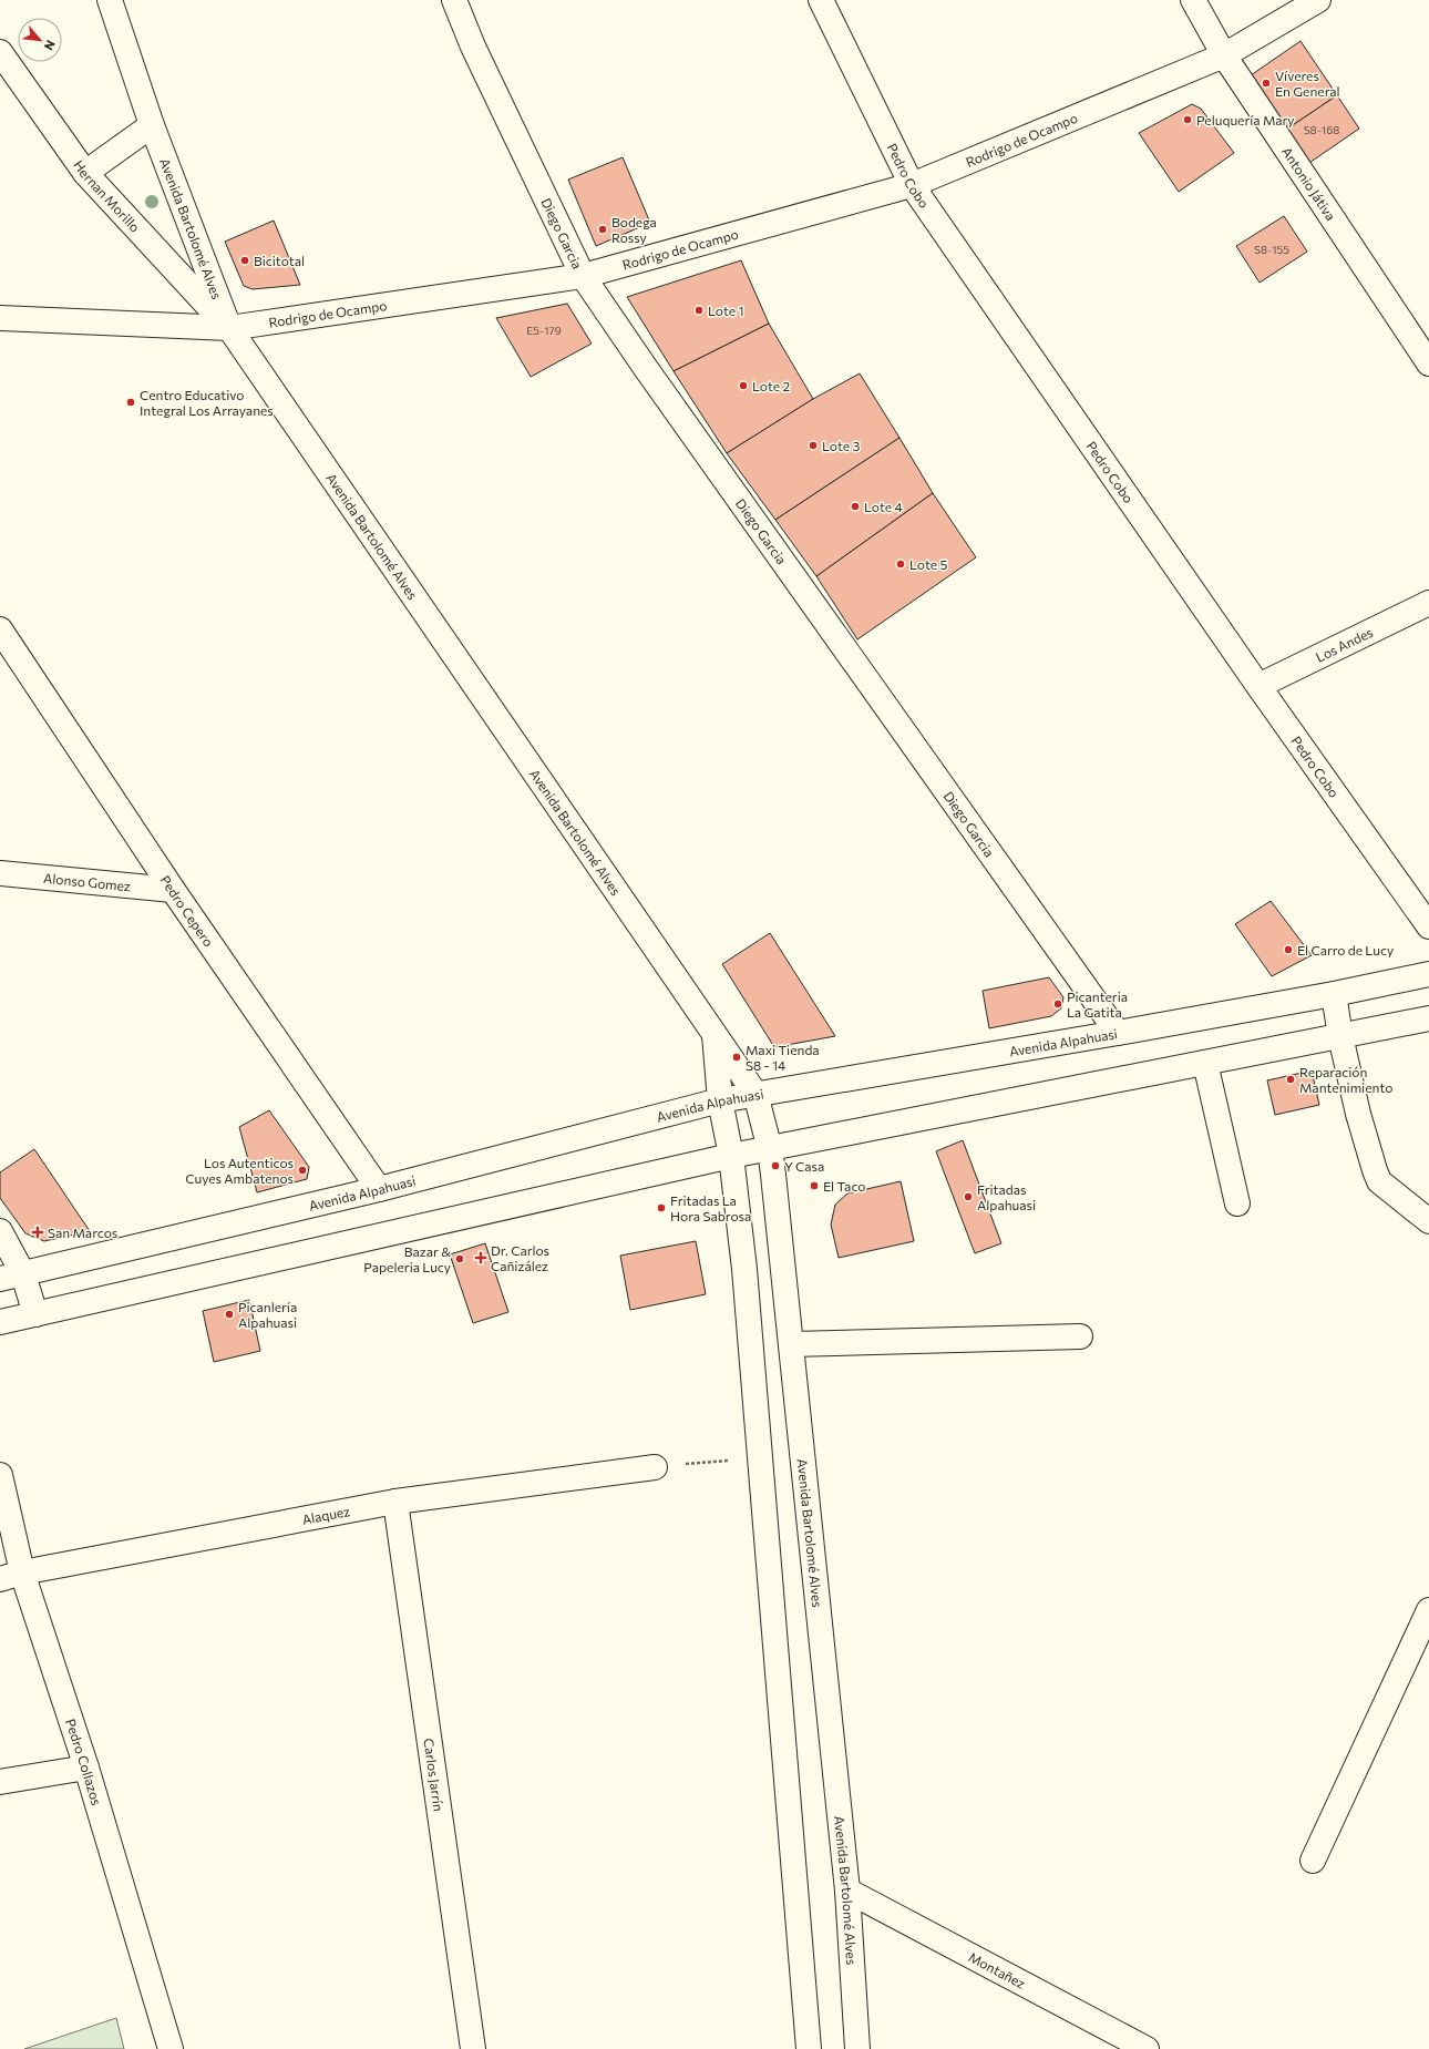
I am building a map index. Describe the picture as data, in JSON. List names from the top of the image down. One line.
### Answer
{"streets":{"street":["Rodrigo de Ocampo","Pedro Cobo","Antonio Játiva","Hernan Morillo","Avenida Bartolomé Alves","Diego Garcia","Los Andes","Alonso Gomez","Pedro Cepero","Avenida Alpahuasi","Alaquez","Pedro Collazos","Carlos Jarrín","Montañez"]},"crossings":[["Rodrigo de Ocampo","Pedro Cobo"],["Rodrigo de Ocampo","Antonio Játiva"],["Rodrigo de Ocampo","Hernan Morillo"],["Rodrigo de Ocampo","Avenida Bartolomé Alves"],["Rodrigo de Ocampo","Diego Garcia"],["Pedro Cobo","Los Andes"],["Hernan Morillo","Avenida Bartolomé Alves"],["Avenida Bartolomé Alves","Avenida Alpahuasi"],["Avenida Bartolomé Alves","Montañez"],["Diego Garcia","Avenida Alpahuasi"],["Alonso Gomez","Pedro Cepero"],["Pedro Cepero","Avenida Alpahuasi"],["Alaquez","Pedro Collazos"],["Alaquez","Carlos Jarrín"]],"places":{"other":["Víveres En General","Peluquería Mary","Bodega Rossy","Bicitotal","Lote 1","Lote 2","Centro Educativo Integral Los Arrayanes","Lote 3","Lote 4","Lote 5","El Carro de Lucy","Picanteria La Gatita","Maxi Tienda S8 - 14","Reparación Mantenimiento","Y Casa","Los Autenticos Cuyes Ambatenos","El Taco","Fritadas Alpahuasi","Fritadas La Hora Sabrosa","Bazar & Papeleria Lucy","Picanlería Alpahuasi"],"health":["San Marcos","Dr. Carlos Cañizález"]},"house_numbers":["S8-168","S8-155","E5-179"],"north":"bottom right"}
